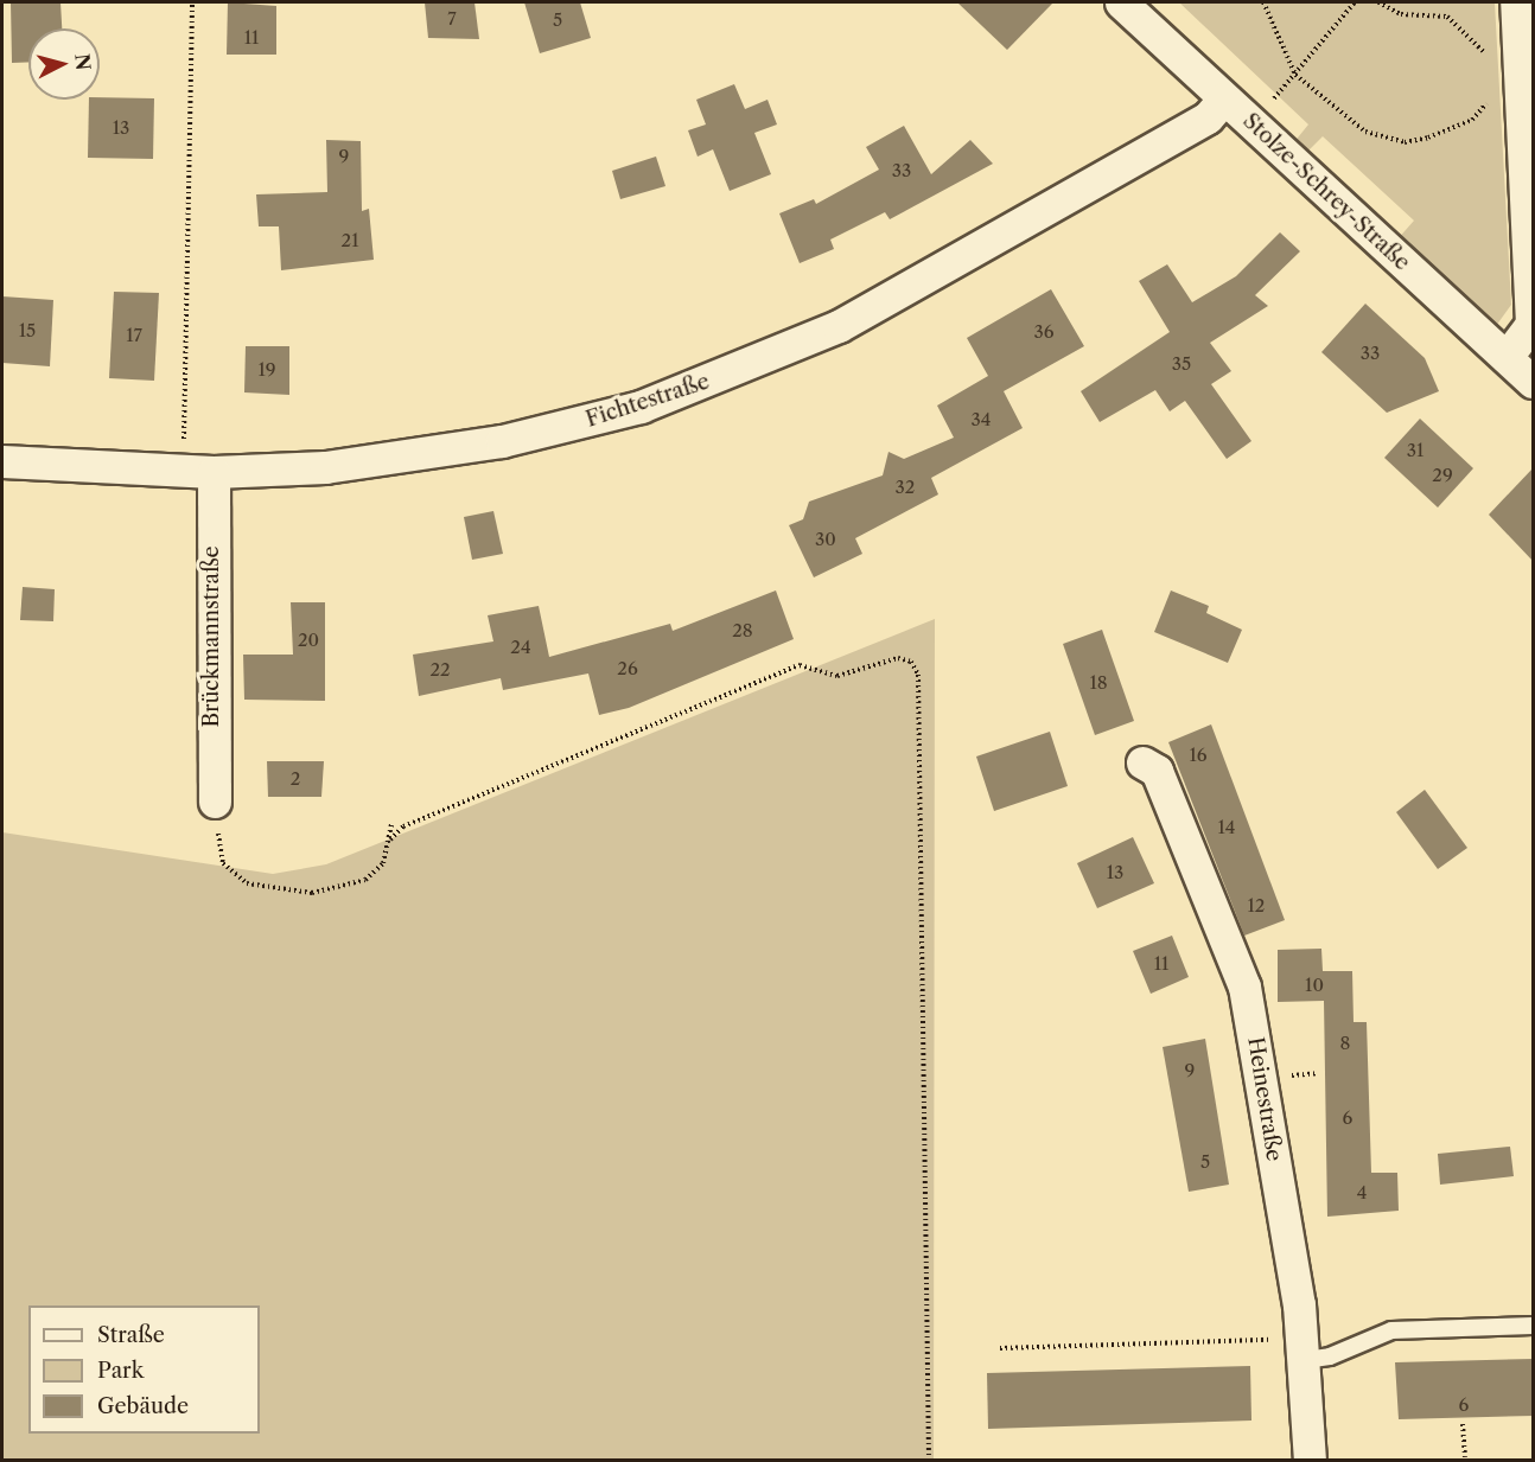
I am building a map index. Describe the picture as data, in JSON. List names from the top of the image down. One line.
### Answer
{"streets":{"street":["Stolze-Schrey-Straße","Fichtestraße","Brückmannstraße","Heinestraße"]},"crossings":[["Stolze-Schrey-Straße","Fichtestraße"],["Fichtestraße","Brückmannstraße"]],"house_numbers":["7","5","11","13","9","33","21","15","36","17","33","35","19","34","31","29","32","30","28","20","24","26","22","18","16","2","14","13","12","11","10","8","9","6","5","4","6"],"legend":["Straße","Park","Gebäude"],"north":"right"}
